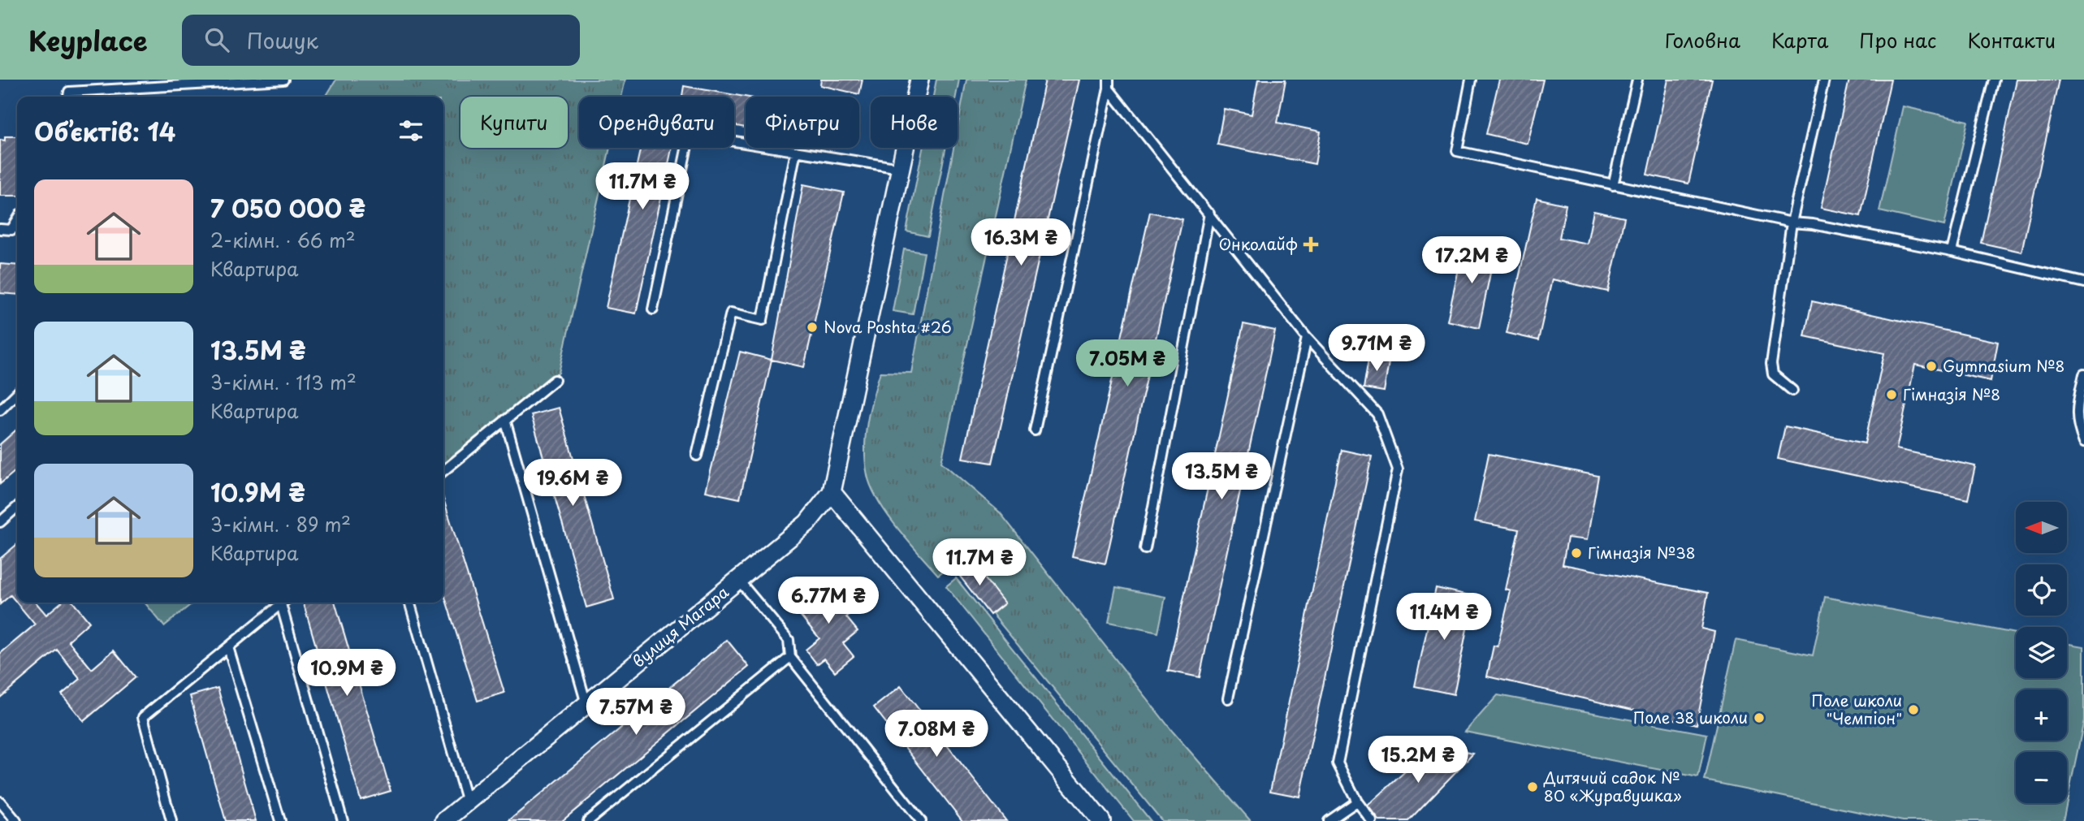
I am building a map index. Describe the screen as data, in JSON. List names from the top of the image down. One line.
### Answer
{"streets":{"street":["вулиця Магара"]},"places":{"health":["Онколайф"],"other":["Nova Poshta #26","Gymnasium №8","Гімназія №8","Гімназія №38","Поле школи \"Чемпіон\"","Поле 38 школи","Дитячий садок № 80 «Журавушка»"]},"north":"left","page":{"header":"Keyplace","search":"Пошук","nav":["Головна","Карта","Про нас","Контакти"],"chip":["Купити","Орендувати","Фільтри","Нове"],"heading":"Об’єктів: 14","price":["11.7M ₴","16.3M ₴","17.2M ₴","9.71M ₴","7.05M ₴","13.5M ₴","19.6M ₴","11.7M ₴","6.77M ₴","11.4M ₴","10.9M ₴","7.57M ₴","7.08M ₴","15.2M ₴"],"list":[{"name":"7 050 000 ₴","note":"2-кімн. · 66 m² · Квартира"},{"name":"13.5M ₴","note":"3-кімн. · 113 m² · Квартира"},{"name":"10.9M ₴","note":"3-кімн. · 89 m² · Квартира"}],"map_buttons":["+","−"]}}
